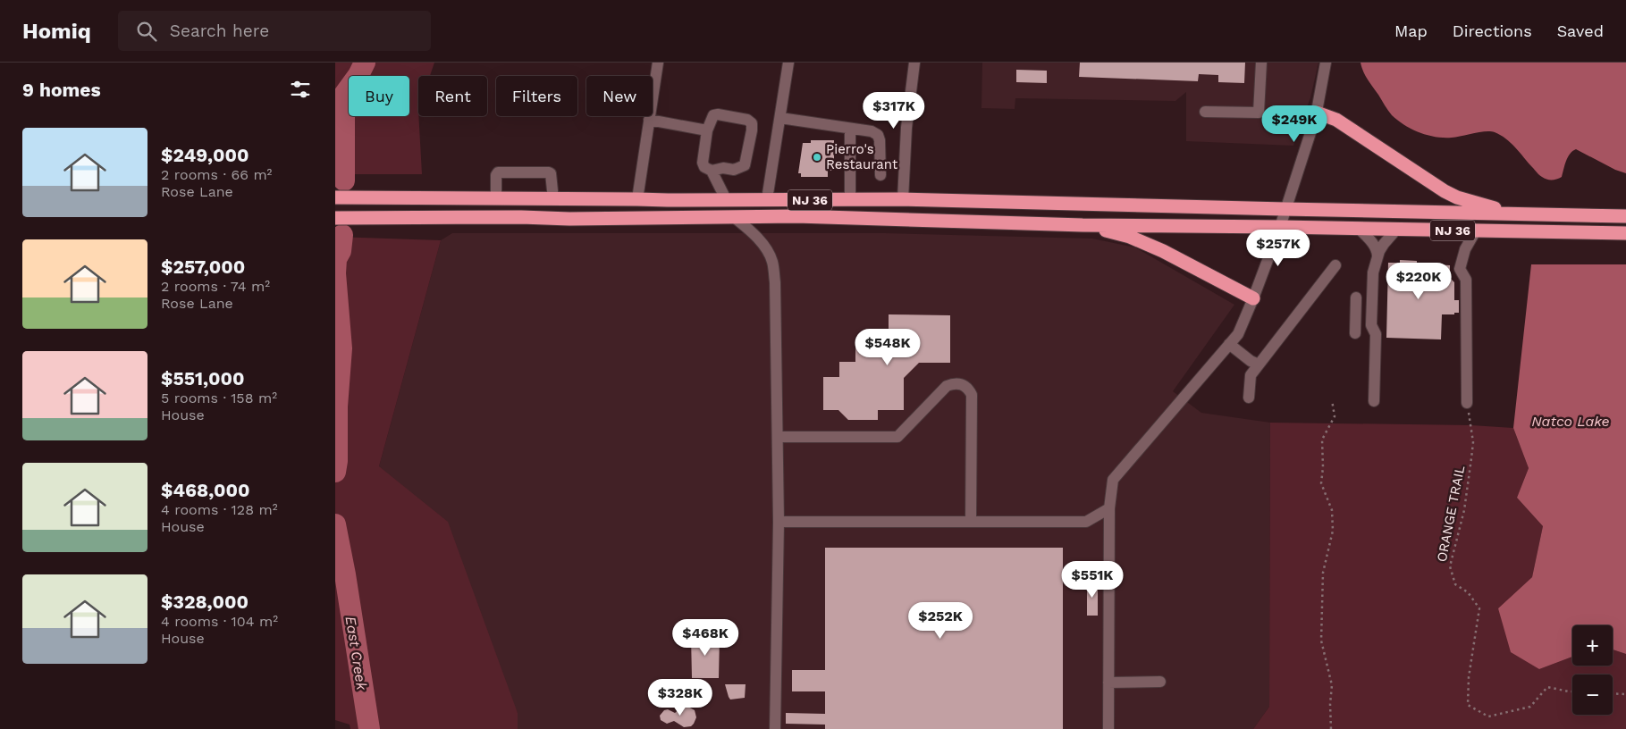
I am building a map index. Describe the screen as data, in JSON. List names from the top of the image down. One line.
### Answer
{"streets":{"highway":["NJ 36"],"path":["ORANGE TRAIL"]},"water":["Natco Lake","East Creek"],"places":["Pierro's Restaurant"],"page":{"header":"Homiq","search":"Search here","nav":["Map","Directions","Saved"],"heading":"9 homes","chip":["Buy","Rent","Filters","New"],"price":["$317K","$249K","$257K","$220K","$548K","$551K","$252K","$468K","$328K"],"list":[{"name":"$249,000","note":"2 rooms · 66 m² · Rose Lane"},{"name":"$257,000","note":"2 rooms · 74 m² · Rose Lane"},{"name":"$551,000","note":"5 rooms · 158 m² · House"},{"name":"$468,000","note":"4 rooms · 128 m² · House"},{"name":"$328,000","note":"4 rooms · 104 m² · House"}],"map_buttons":["+","−"]}}
